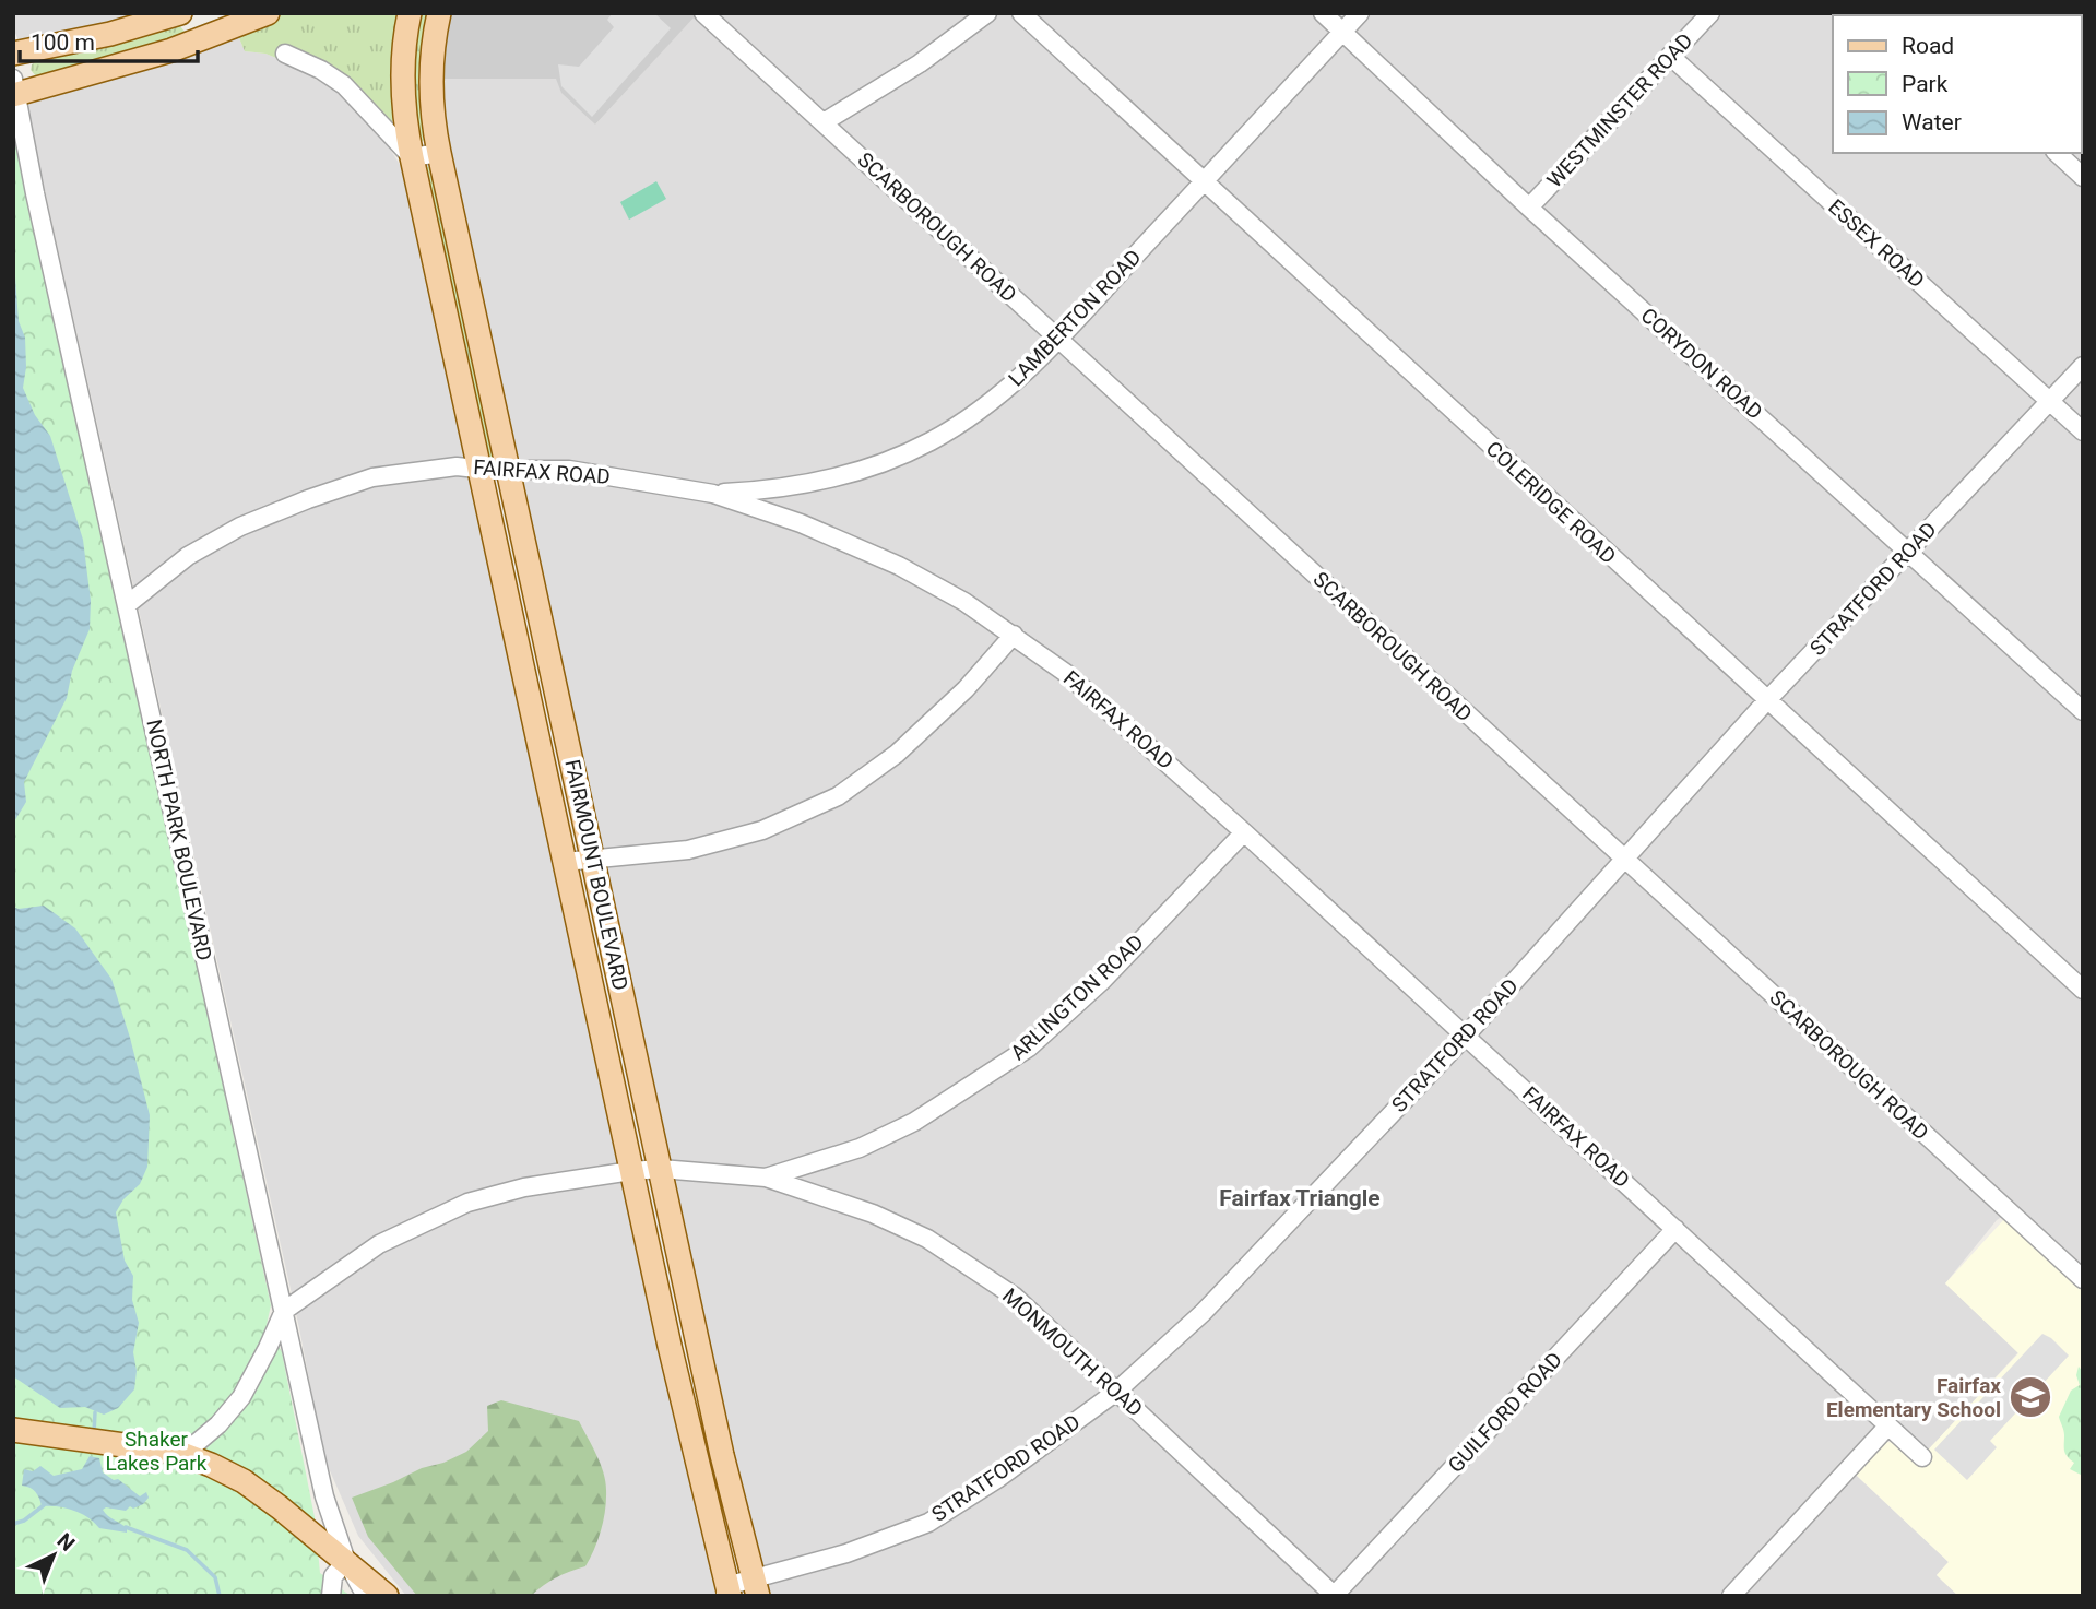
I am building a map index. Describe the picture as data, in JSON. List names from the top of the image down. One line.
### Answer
{"streets":{"main road":["FAIRMOUNT BOULEVARD"],"street":["WESTMINSTER ROAD","SCARBOROUGH ROAD","ESSEX ROAD","LAMBERTON ROAD","CORYDON ROAD","FAIRFAX ROAD","COLERIDGE ROAD","STRATFORD ROAD","NORTH PARK BOULEVARD","ARLINGTON ROAD","MONMOUTH ROAD","GUILFORD ROAD"]},"crossings":[["WESTMINSTER ROAD","ESSEX ROAD"],["WESTMINSTER ROAD","CORYDON ROAD"],["SCARBOROUGH ROAD","LAMBERTON ROAD"],["SCARBOROUGH ROAD","STRATFORD ROAD"],["ESSEX ROAD","STRATFORD ROAD"],["LAMBERTON ROAD","CORYDON ROAD"],["LAMBERTON ROAD","FAIRFAX ROAD"],["LAMBERTON ROAD","COLERIDGE ROAD"],["CORYDON ROAD","STRATFORD ROAD"],["FAIRFAX ROAD","STRATFORD ROAD"],["FAIRFAX ROAD","NORTH PARK BOULEVARD"],["FAIRFAX ROAD","FAIRMOUNT BOULEVARD"],["FAIRFAX ROAD","ARLINGTON ROAD"],["FAIRFAX ROAD","GUILFORD ROAD"],["COLERIDGE ROAD","STRATFORD ROAD"],["STRATFORD ROAD","FAIRMOUNT BOULEVARD"],["STRATFORD ROAD","MONMOUTH ROAD"],["NORTH PARK BOULEVARD","ARLINGTON ROAD"],["FAIRMOUNT BOULEVARD","ARLINGTON ROAD"],["ARLINGTON ROAD","MONMOUTH ROAD"],["MONMOUTH ROAD","GUILFORD ROAD"]],"districts":["Fairfax Triangle"],"parks":["Shaker Lakes Park"],"places":{"school or university":["Fairfax Elementary School"]},"legend":["Road","Park","Water"],"scale_bar":"100 m","north":"top right"}
